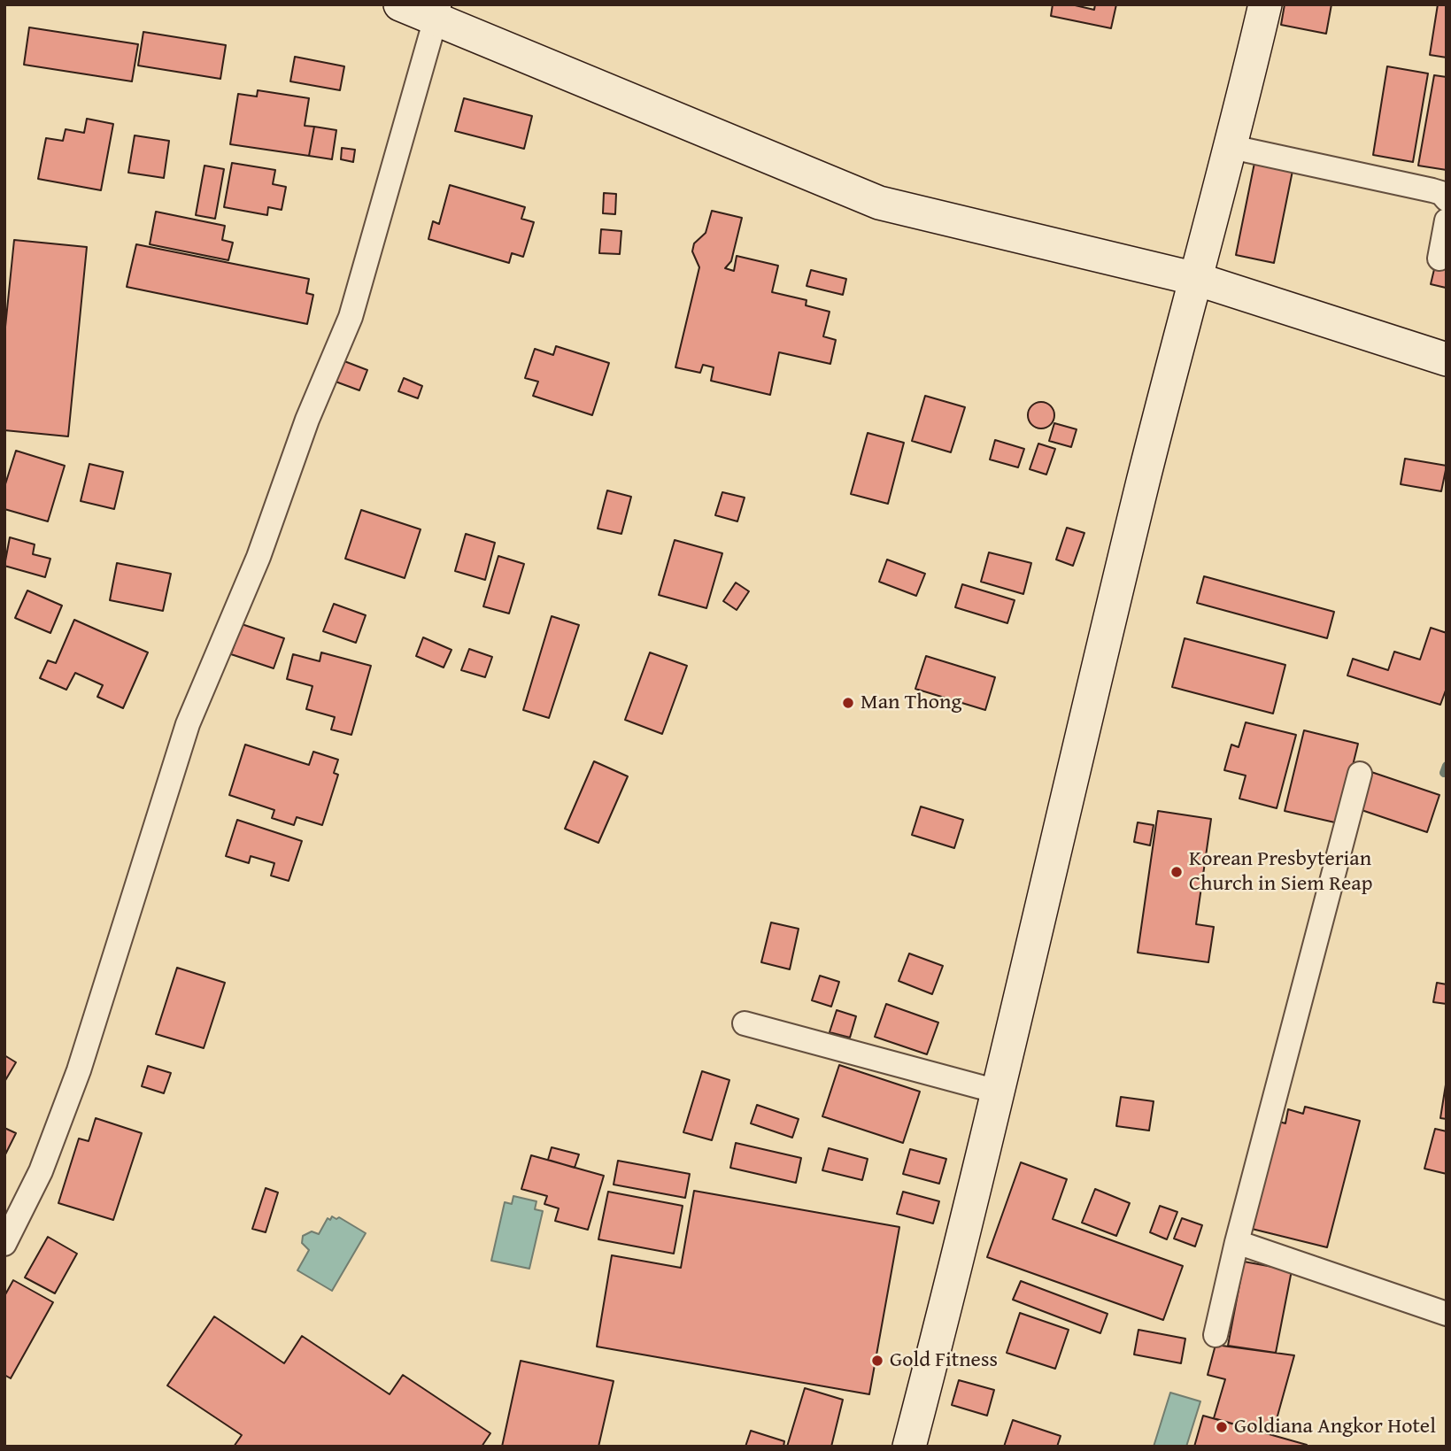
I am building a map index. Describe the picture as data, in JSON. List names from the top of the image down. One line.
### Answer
{"places":["Man Thong","Korean Presbyterian Church in Siem Reap","Gold Fitness","Goldiana Angkor Hotel"]}
